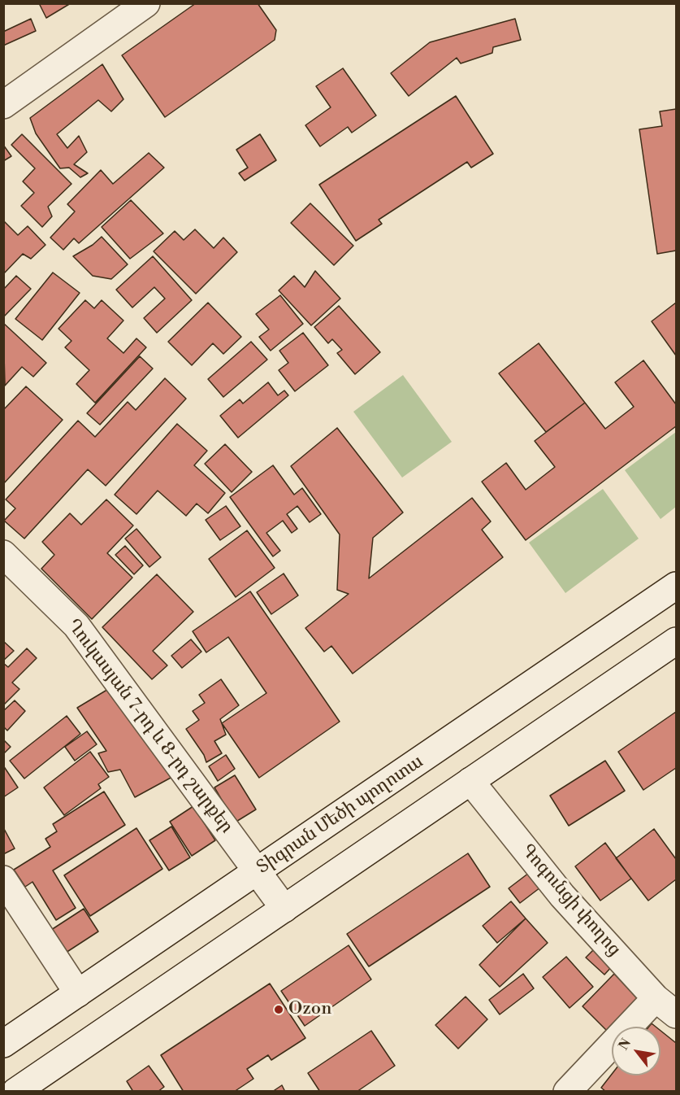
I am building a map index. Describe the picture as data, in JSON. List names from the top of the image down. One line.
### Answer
{"streets":{"main road":["Ղուկասյան 7-րդ և 8-րդ շարքեր","Տիգրան Մեծի պողոտա","Գոգունցի փողոց"]},"crossings":[["Ղուկասյան 7-րդ և 8-րդ շարքեր","Տիգրան Մեծի պողոտա"]],"places":["Ozon"],"north":"top left"}
